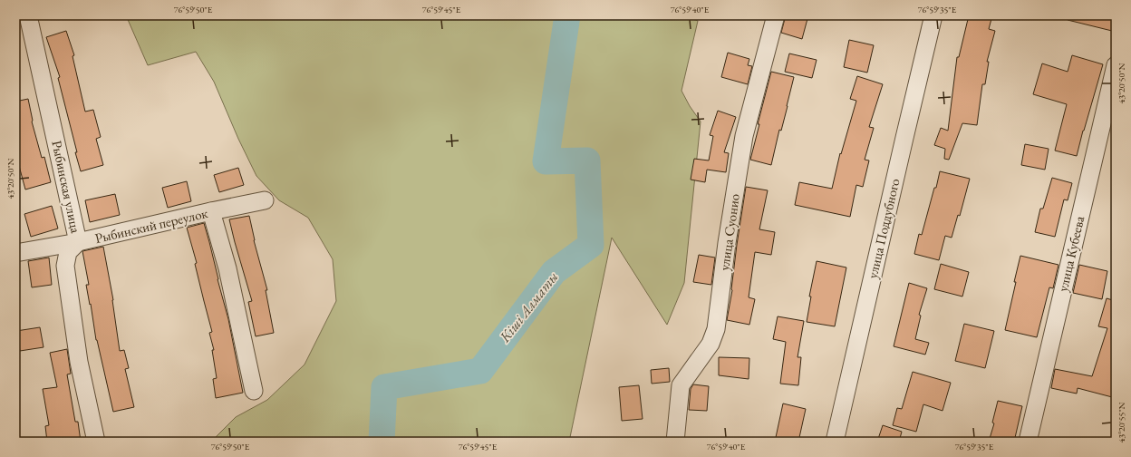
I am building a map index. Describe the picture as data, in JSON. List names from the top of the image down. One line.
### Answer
{"streets":{"street":["Рыбинская улица","Рыбинский переулок","улица Поддубного","улица Суонио","улица Кубеева"]},"crossings":[["Рыбинская улица","Рыбинский переулок"]],"water":["Кіші Алматы"],"coordinates":["76°59'50\"E","76°59'45\"E","76°59'40\"E","76°59'35\"E","43°20'50\"N","43°20'55\"N"]}
